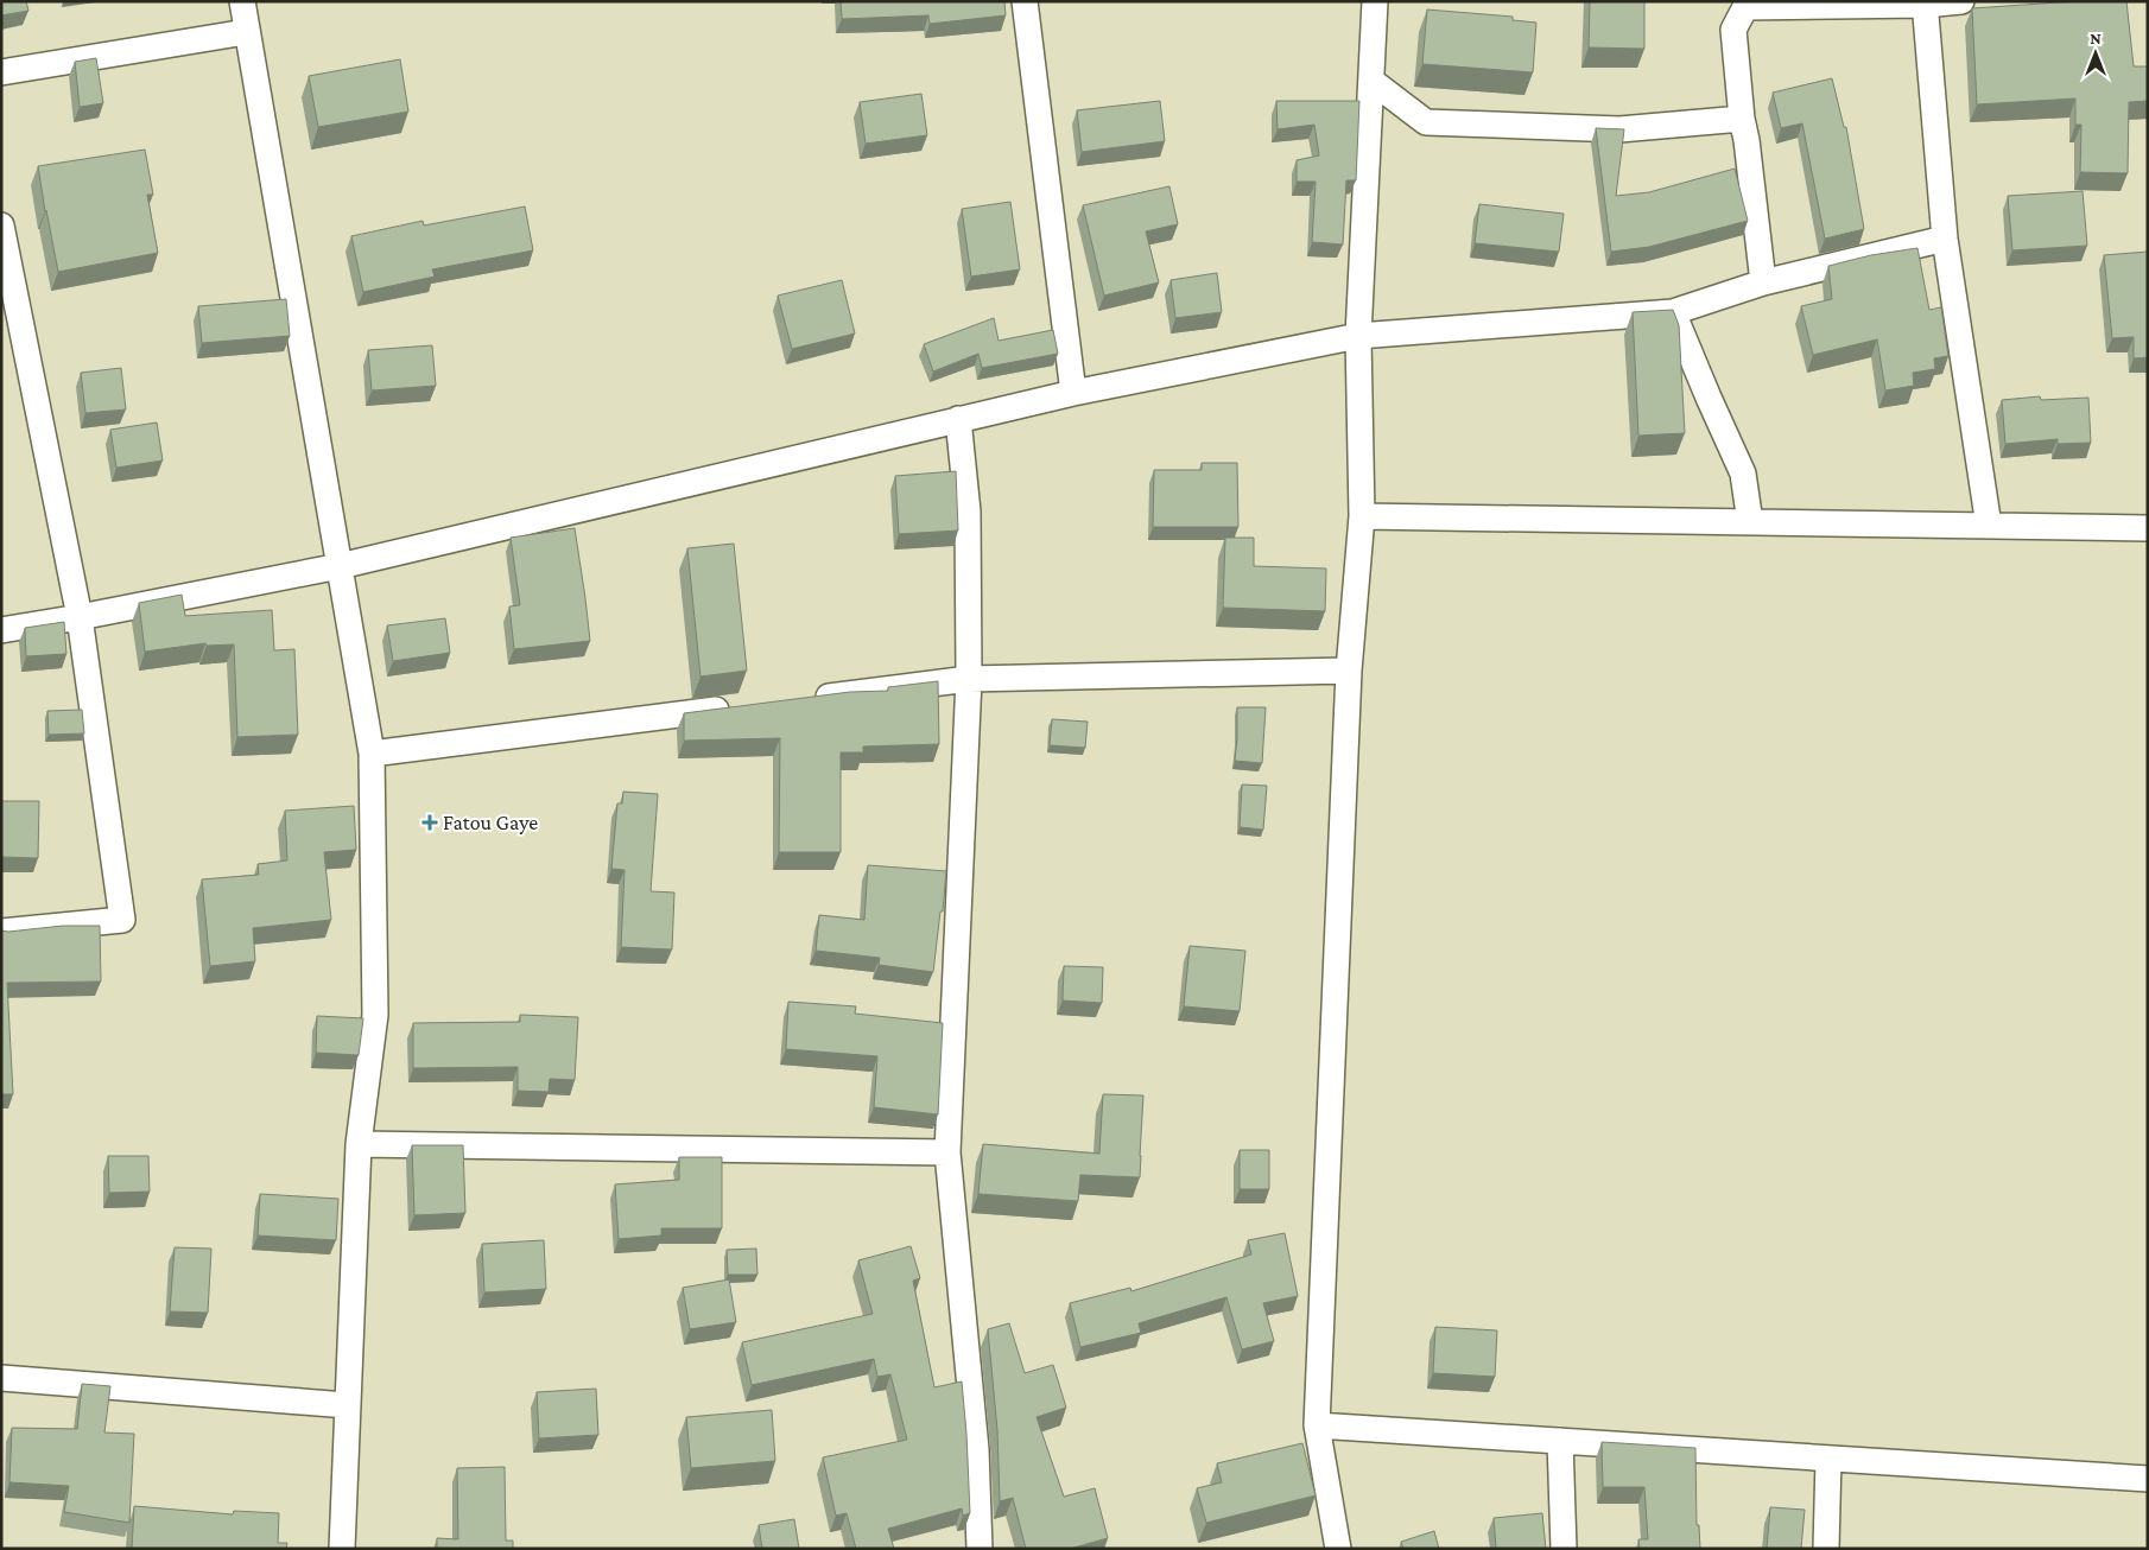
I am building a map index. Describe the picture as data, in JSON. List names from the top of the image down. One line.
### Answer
{"places":{"health":["Fatou Gaye"]},"north":"top"}
